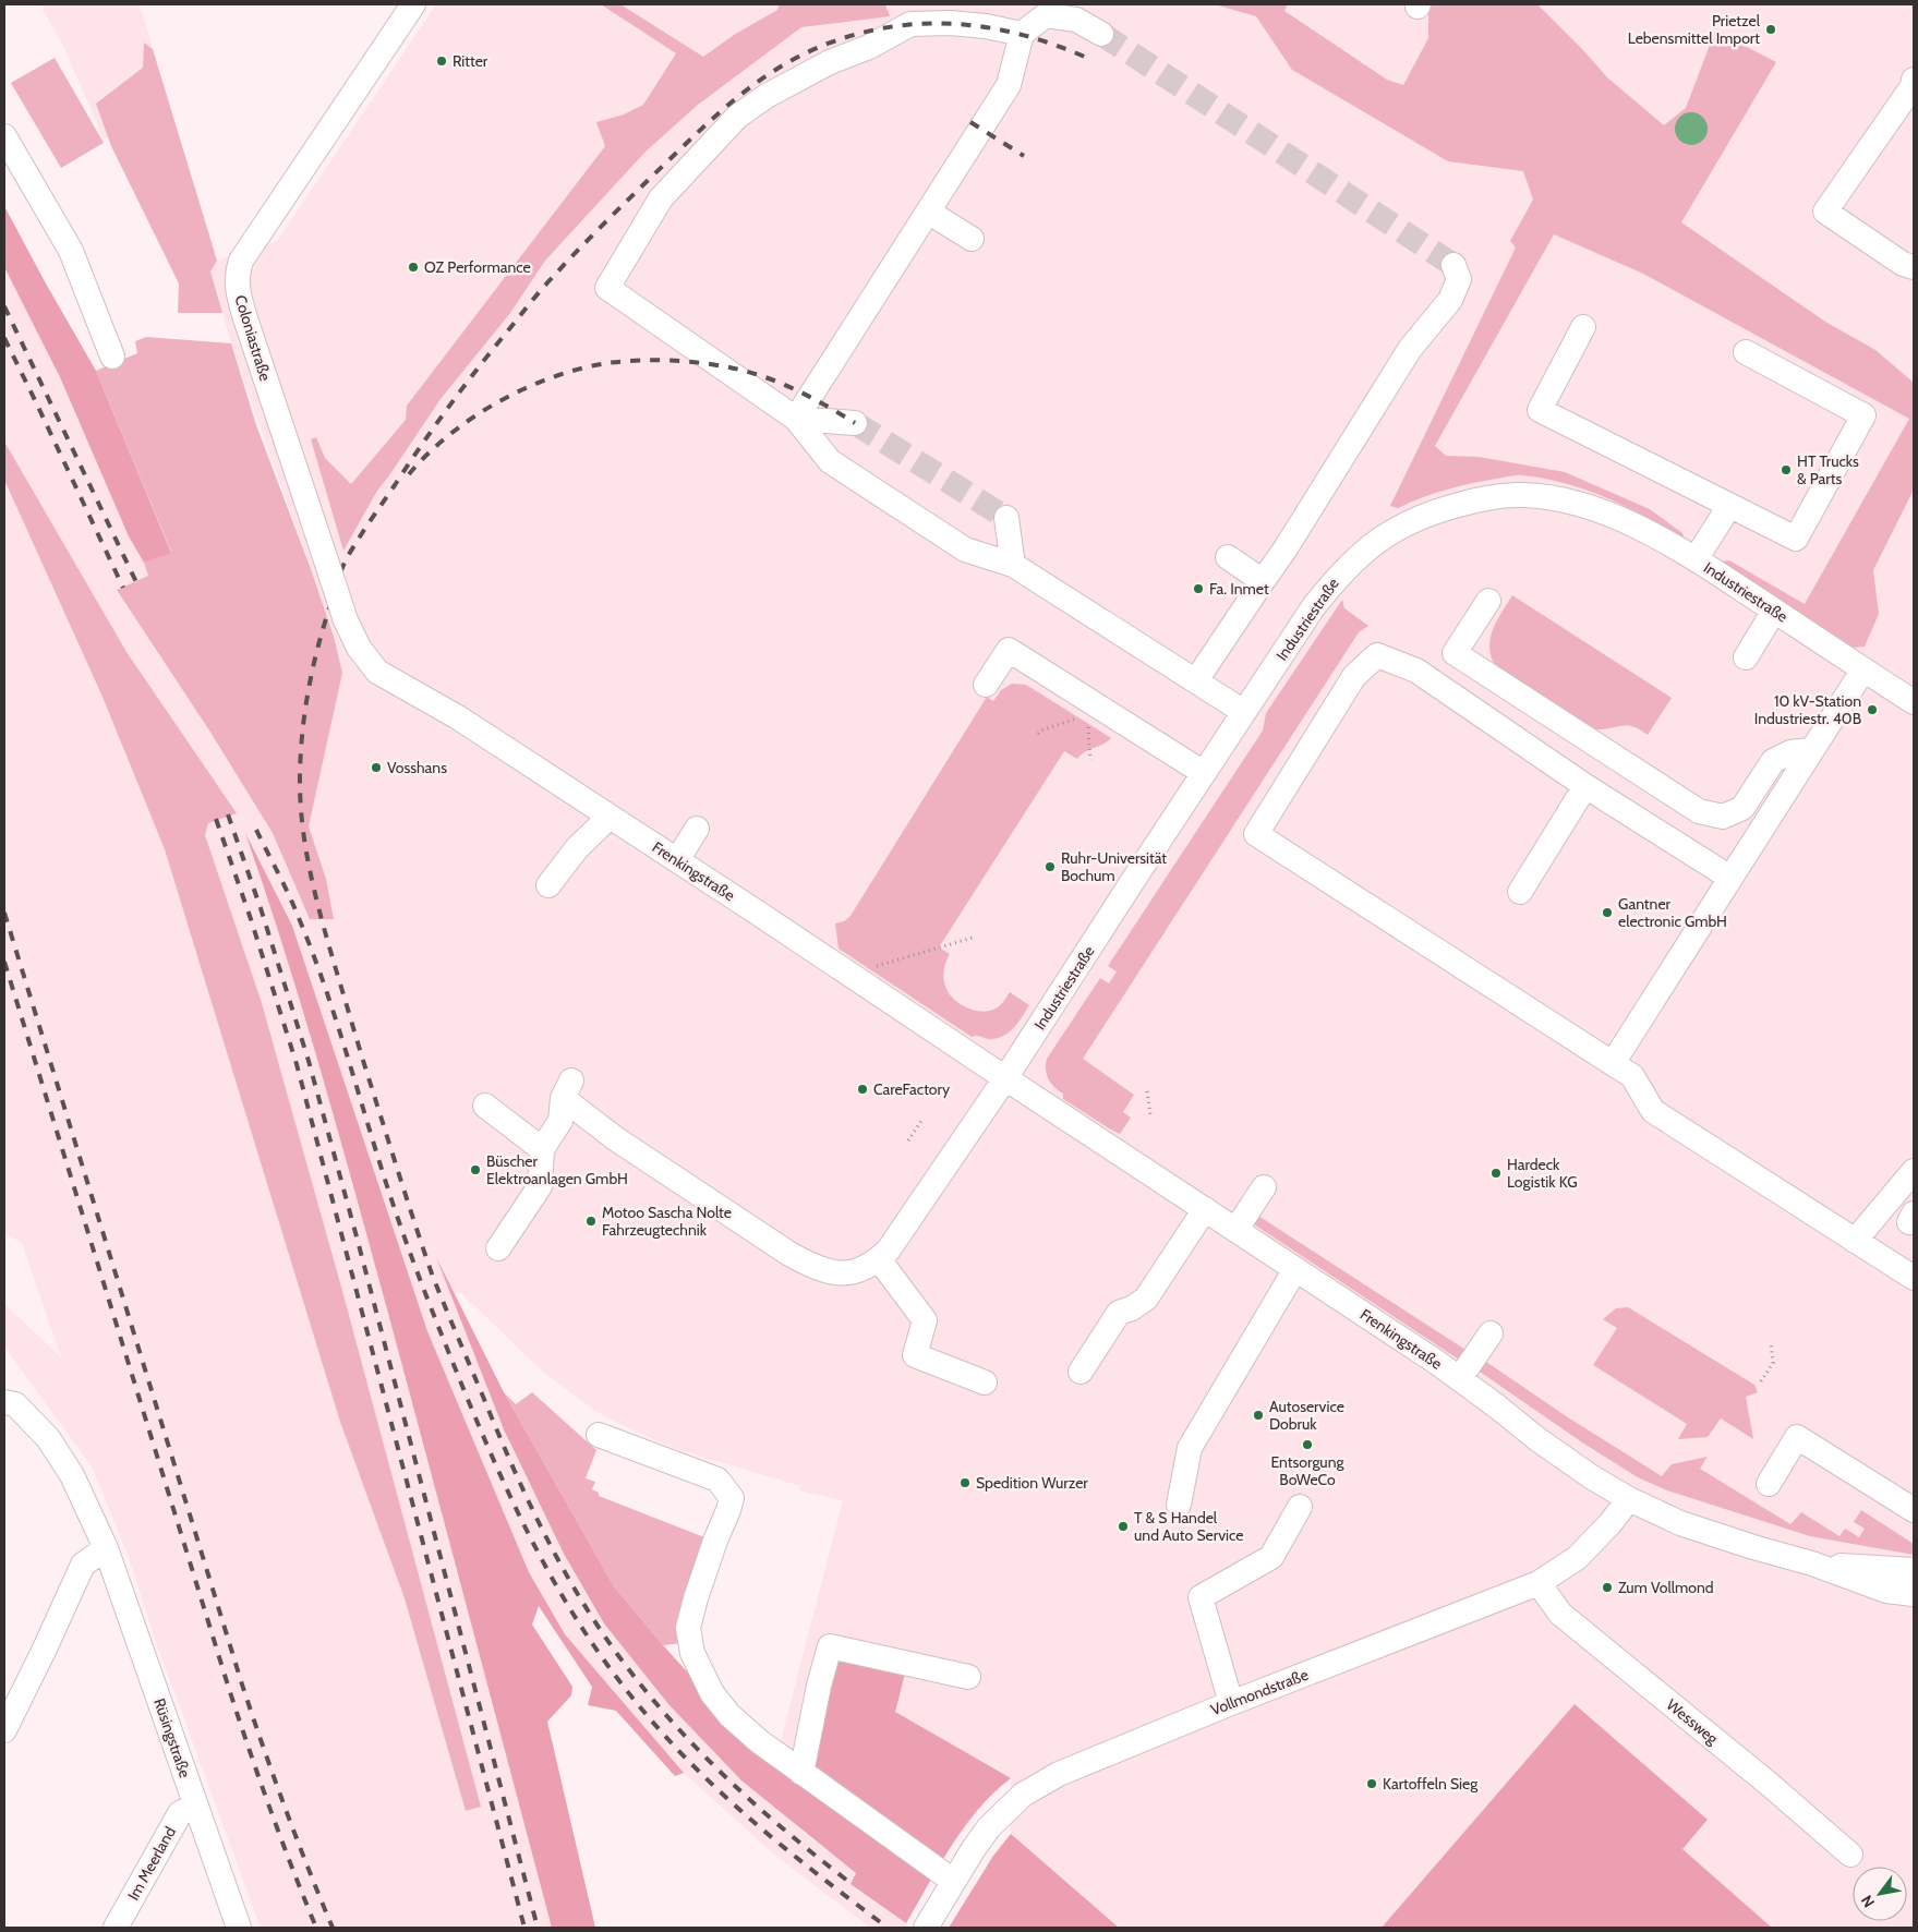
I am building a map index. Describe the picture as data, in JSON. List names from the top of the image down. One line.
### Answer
{"streets":{"street":["Coloniastraße","Industriestraße","Frenkingstraße","Vollmondstraße","Wessweg","Rüsingstraße","Im Meerland"]},"crossings":[["Coloniastraße","Frenkingstraße"],["Industriestraße","Frenkingstraße"],["Frenkingstraße","Vollmondstraße"],["Vollmondstraße","Wessweg"],["Rüsingstraße","Im Meerland"]],"places":["Prietzel Lebensmittel Import","Ritter","OZ Performance","HT Trucks & Parts","Fa. Inmet","10 kV-Station Industriestr. 40B","Vosshans","Ruhr-Universität Bochum","Gantner electronic GmbH","CareFactory","Büscher Elektroanlagen GmbH","Hardeck Logistik KG","Motoo Sascha Nolte Fahrzeugtechnik","Autoservice Dobruk","Entsorgung BoWeCo","Spedition Wurzer","T & S Handel und Auto Service","Zum Vollmond","Kartoffeln Sieg"],"north":"bottom left"}
